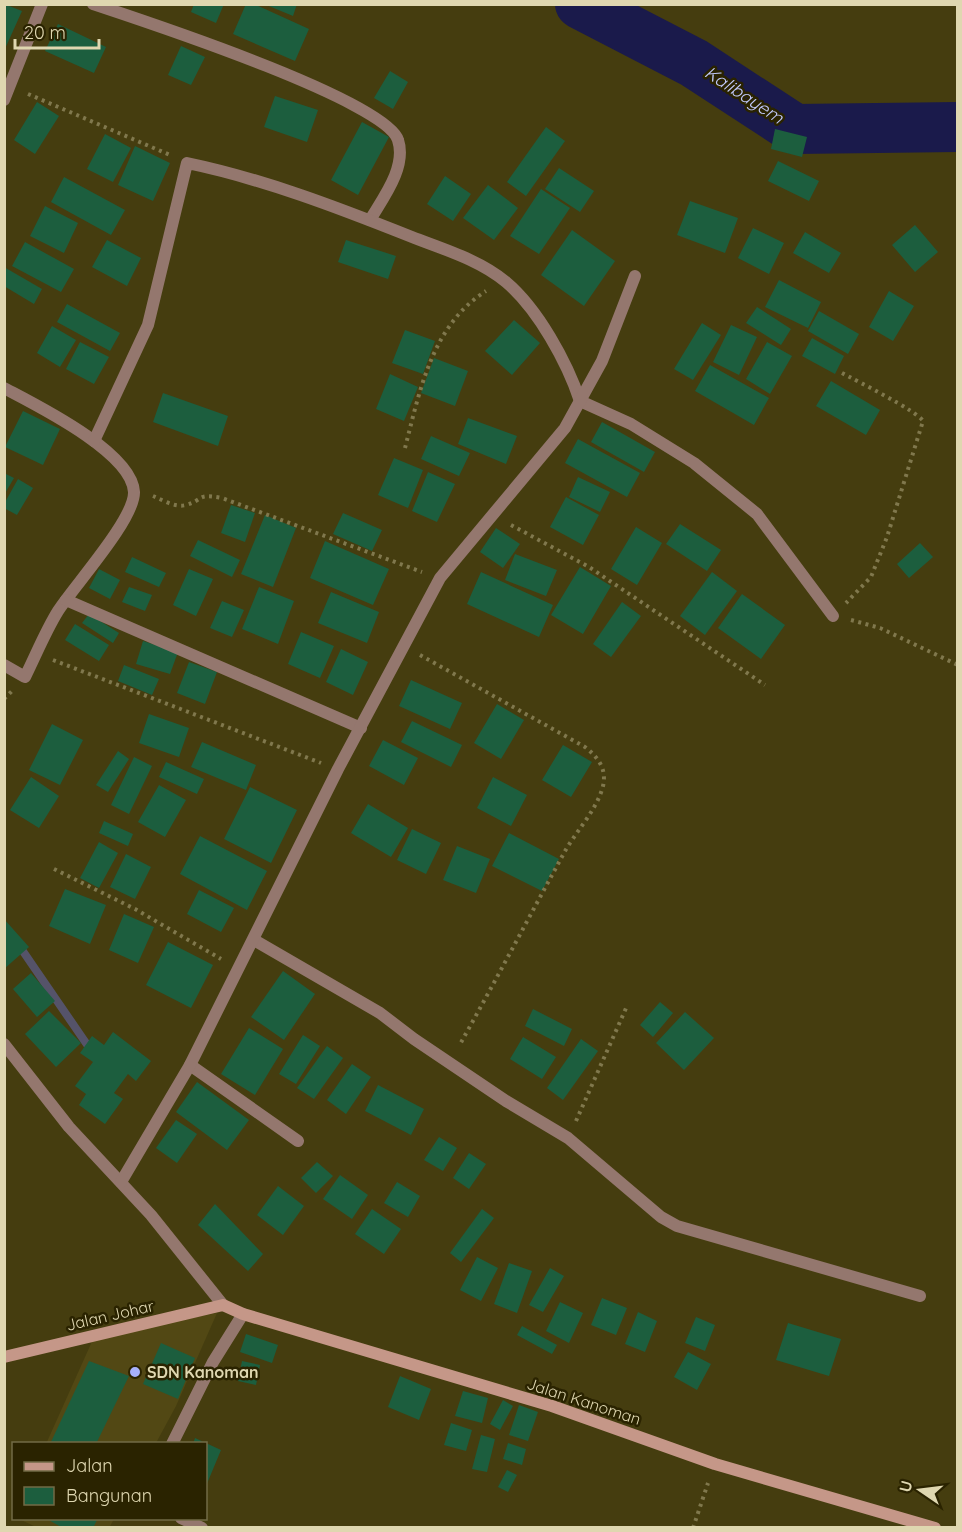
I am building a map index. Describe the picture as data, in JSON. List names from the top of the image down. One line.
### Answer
{"streets":{"street":["Jalan Johar","Jalan Kanoman"]},"crossings":[["Jalan Johar","Jalan Kanoman"]],"water":["Kalibayem"],"places":["SDN Kanoman"],"legend":["Jalan","Bangunan"],"scale_bar":"20 m","north":"left"}
